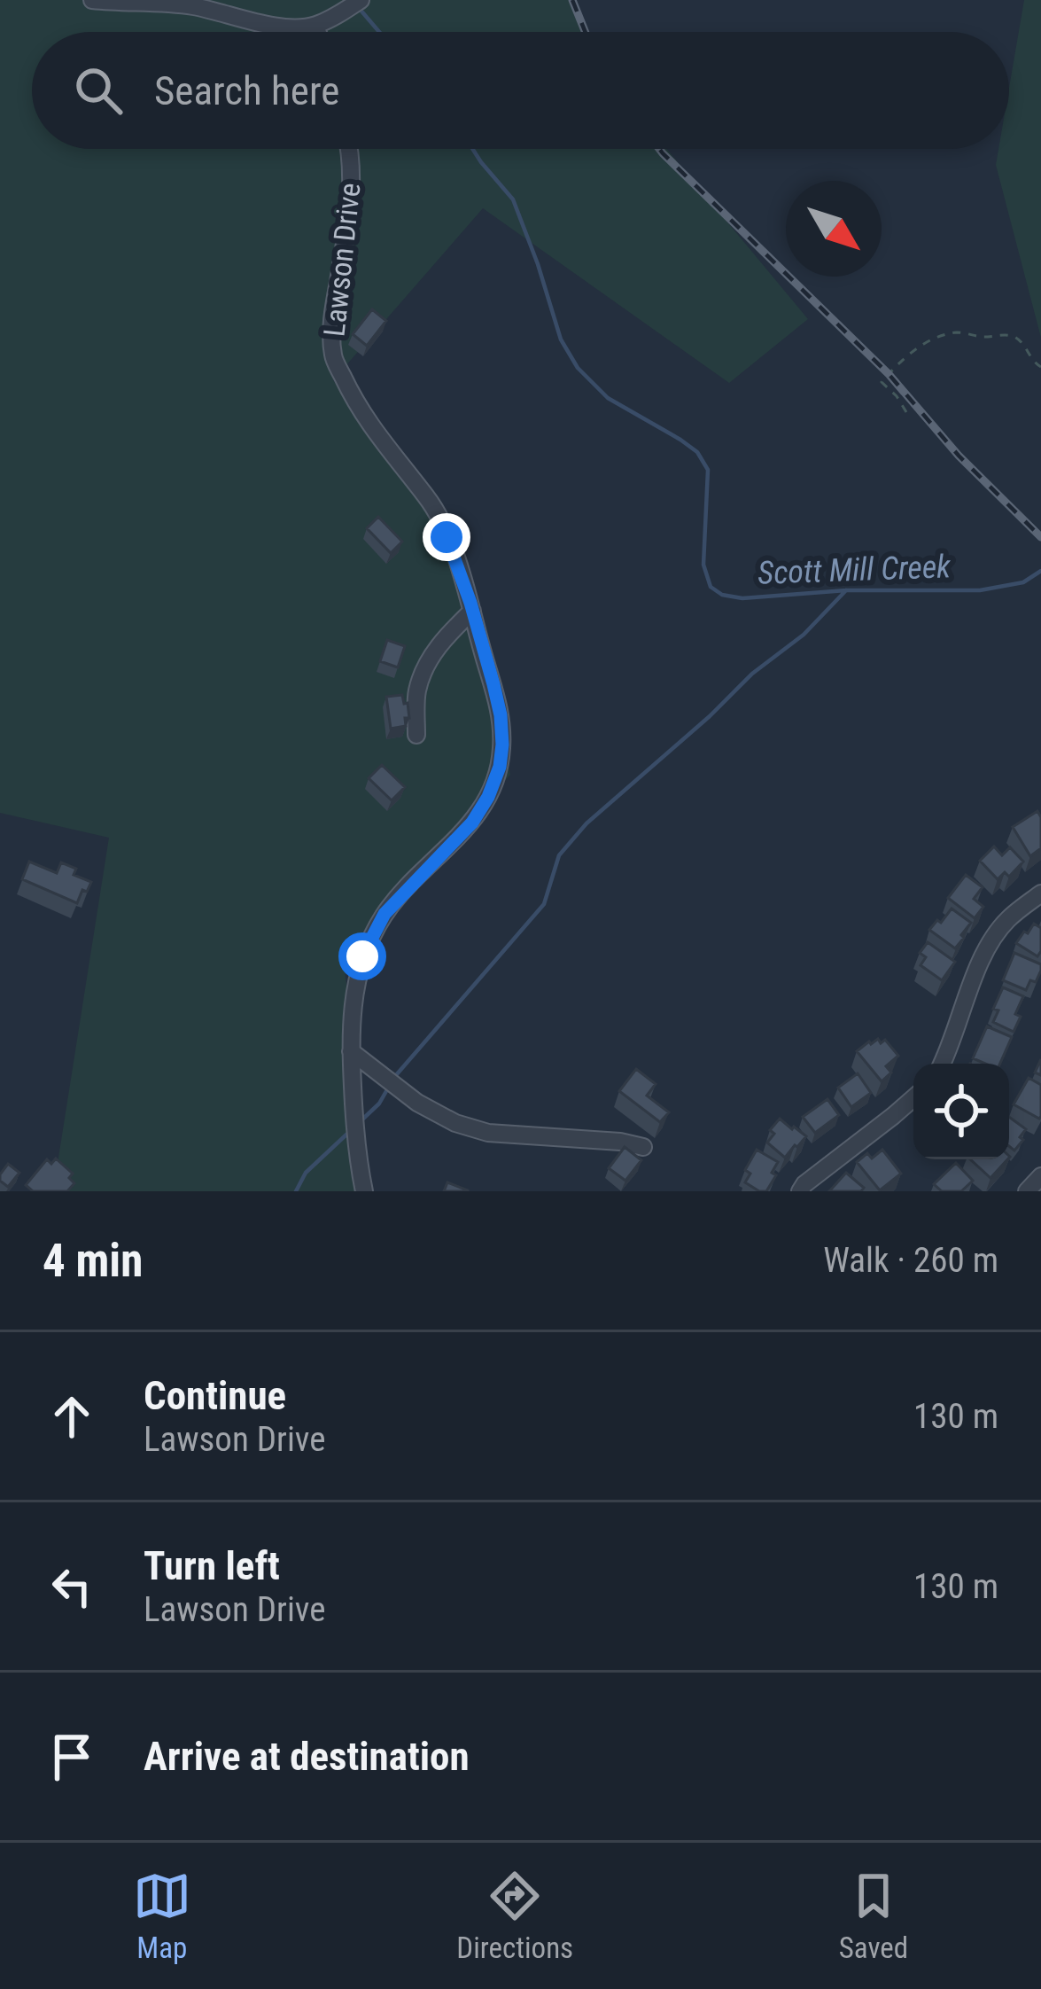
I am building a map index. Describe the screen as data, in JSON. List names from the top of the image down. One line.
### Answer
{"streets":{"street":["Lawson Drive"]},"water":["Scott Mill Creek"],"north":"bottom right","page":{"search":"Search here","heading":["4 min","Walk · 260 m"],"list":[["Continue","Lawson Drive","130 m"],["Turn left","Lawson Drive","130 m"],"Arrive at destination"],"nav":["Map","Directions","Saved"]}}
